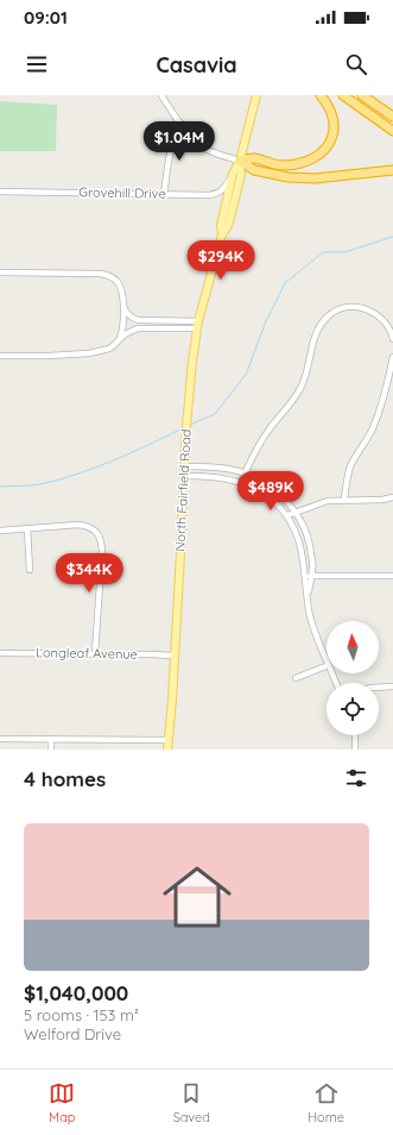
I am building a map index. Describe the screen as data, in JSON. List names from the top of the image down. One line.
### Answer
{"streets":{"main road":["North Fairfield Road"],"street":["Grovehill Drive","Longleaf Avenue"]},"crossings":[["Grovehill Drive","North Fairfield Road"],["North Fairfield Road","Longleaf Avenue"]],"north":"top","page":{"status":"09:01","header":"Casavia","price":["$1.04M","$294K","$489K","$344K"],"heading":"4 homes","list":[{"name":"$1,040,000","note":"5 rooms · 153 m² · Welford Drive"}],"tabs":["Map","Saved","Home"]}}
